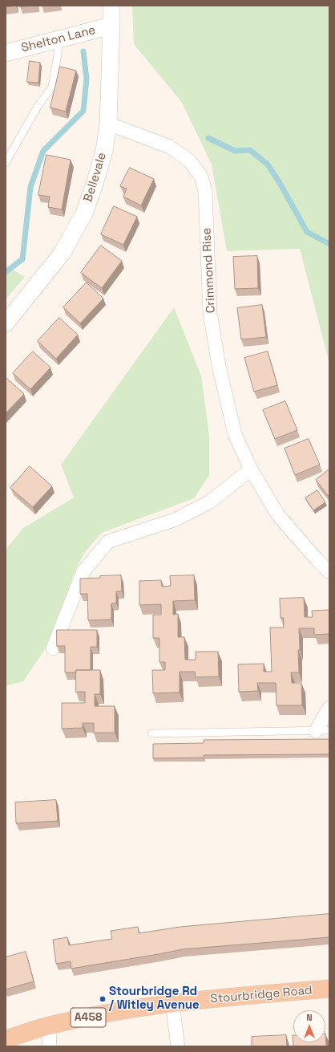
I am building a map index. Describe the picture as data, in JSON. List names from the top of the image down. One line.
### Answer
{"streets":{"highway":["Stourbridge Road","A458"],"street":["Shelton Lane","Bellevale","Crimmond Rise"]},"crossings":[["Shelton Lane","Bellevale"],["Bellevale","Crimmond Rise"]],"places":["Stourbridge Rd / Witley Avenue"],"north":"top"}
